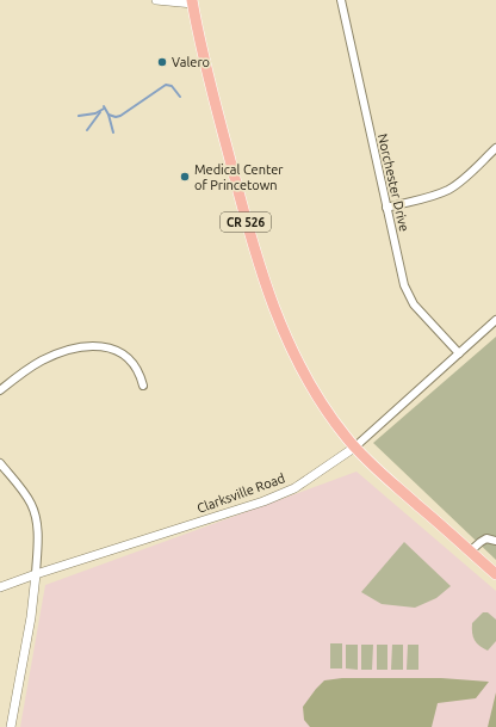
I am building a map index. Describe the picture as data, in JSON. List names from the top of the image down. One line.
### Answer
{"streets":{"main road":["CR 526"],"street":["Norchester Drive","Clarksville Road"]},"crossings":[["Norchester Drive","Clarksville Road"],["CR 526","Clarksville Road"]],"places":["Valero","Medical Center of Princetown"]}
